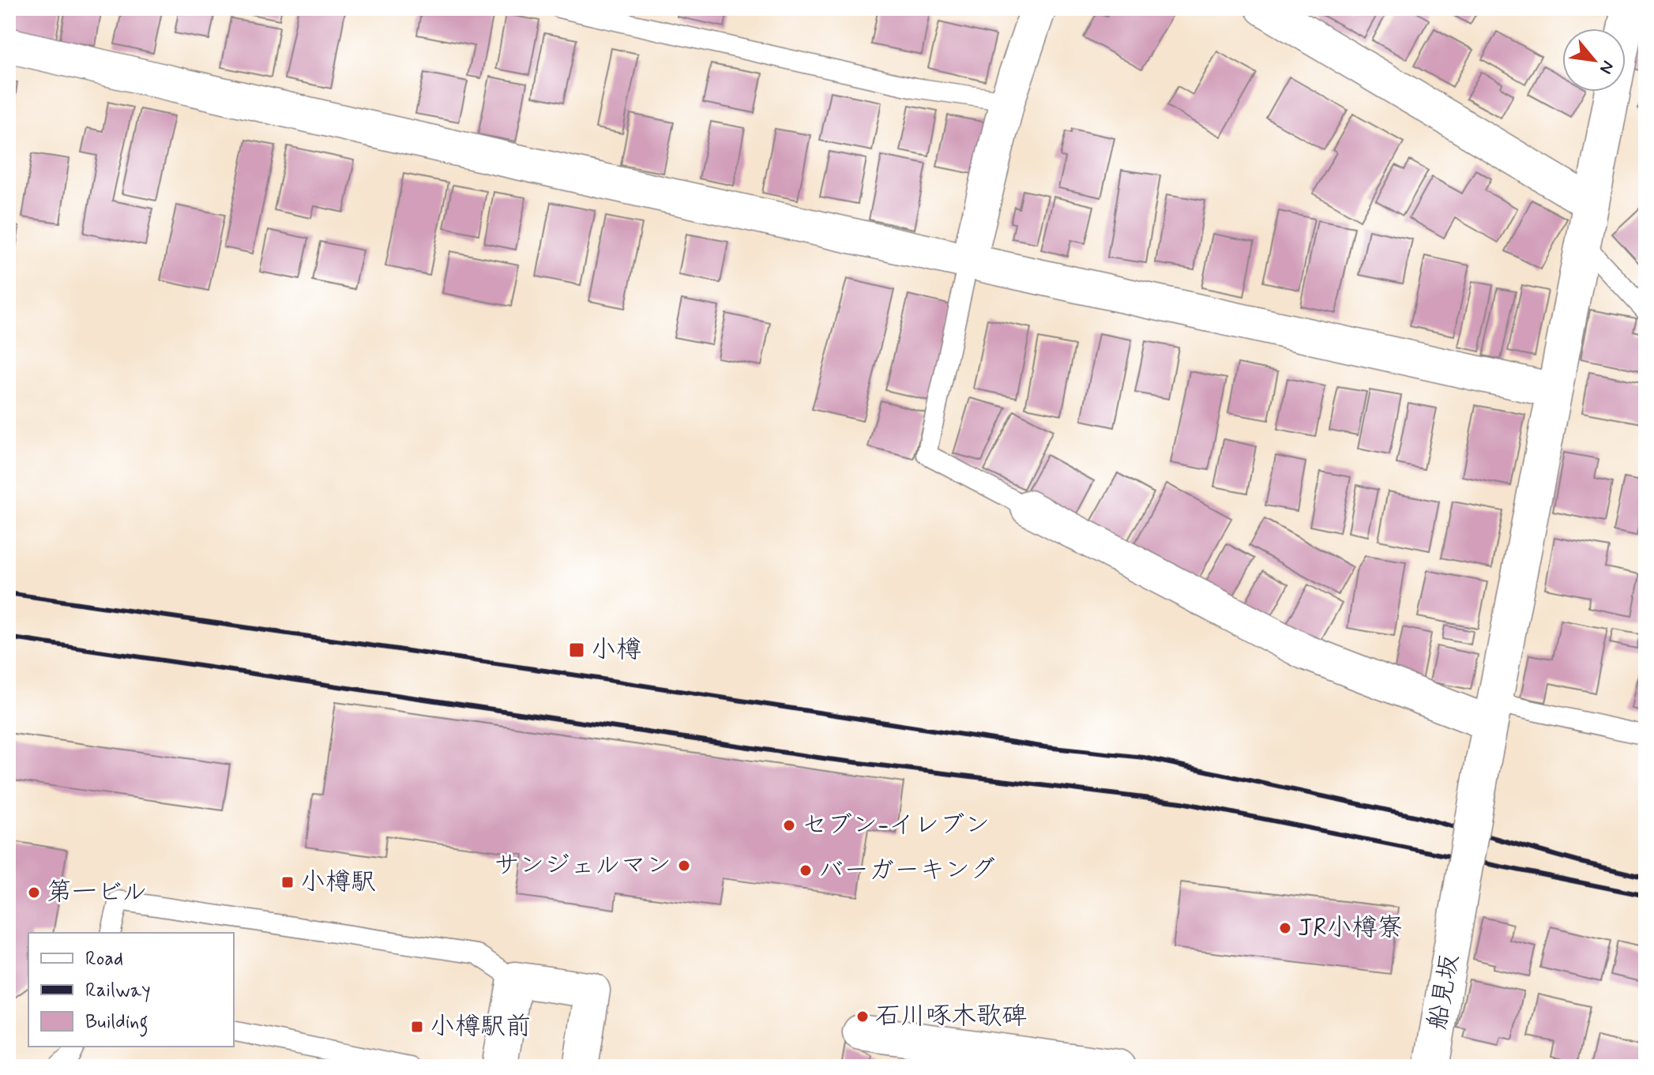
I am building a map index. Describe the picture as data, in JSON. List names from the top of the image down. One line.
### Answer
{"streets":{"street":["船見坂"]},"places":{"transit":["小樽","小樽駅","小樽駅前"],"other":["セブン-イレブン","サンジェルマン","バーガーキング","第一ビル","JR小樽寮","石川啄木歌碑"]},"legend":["Road","Railway","Building"],"north":"bottom right"}
